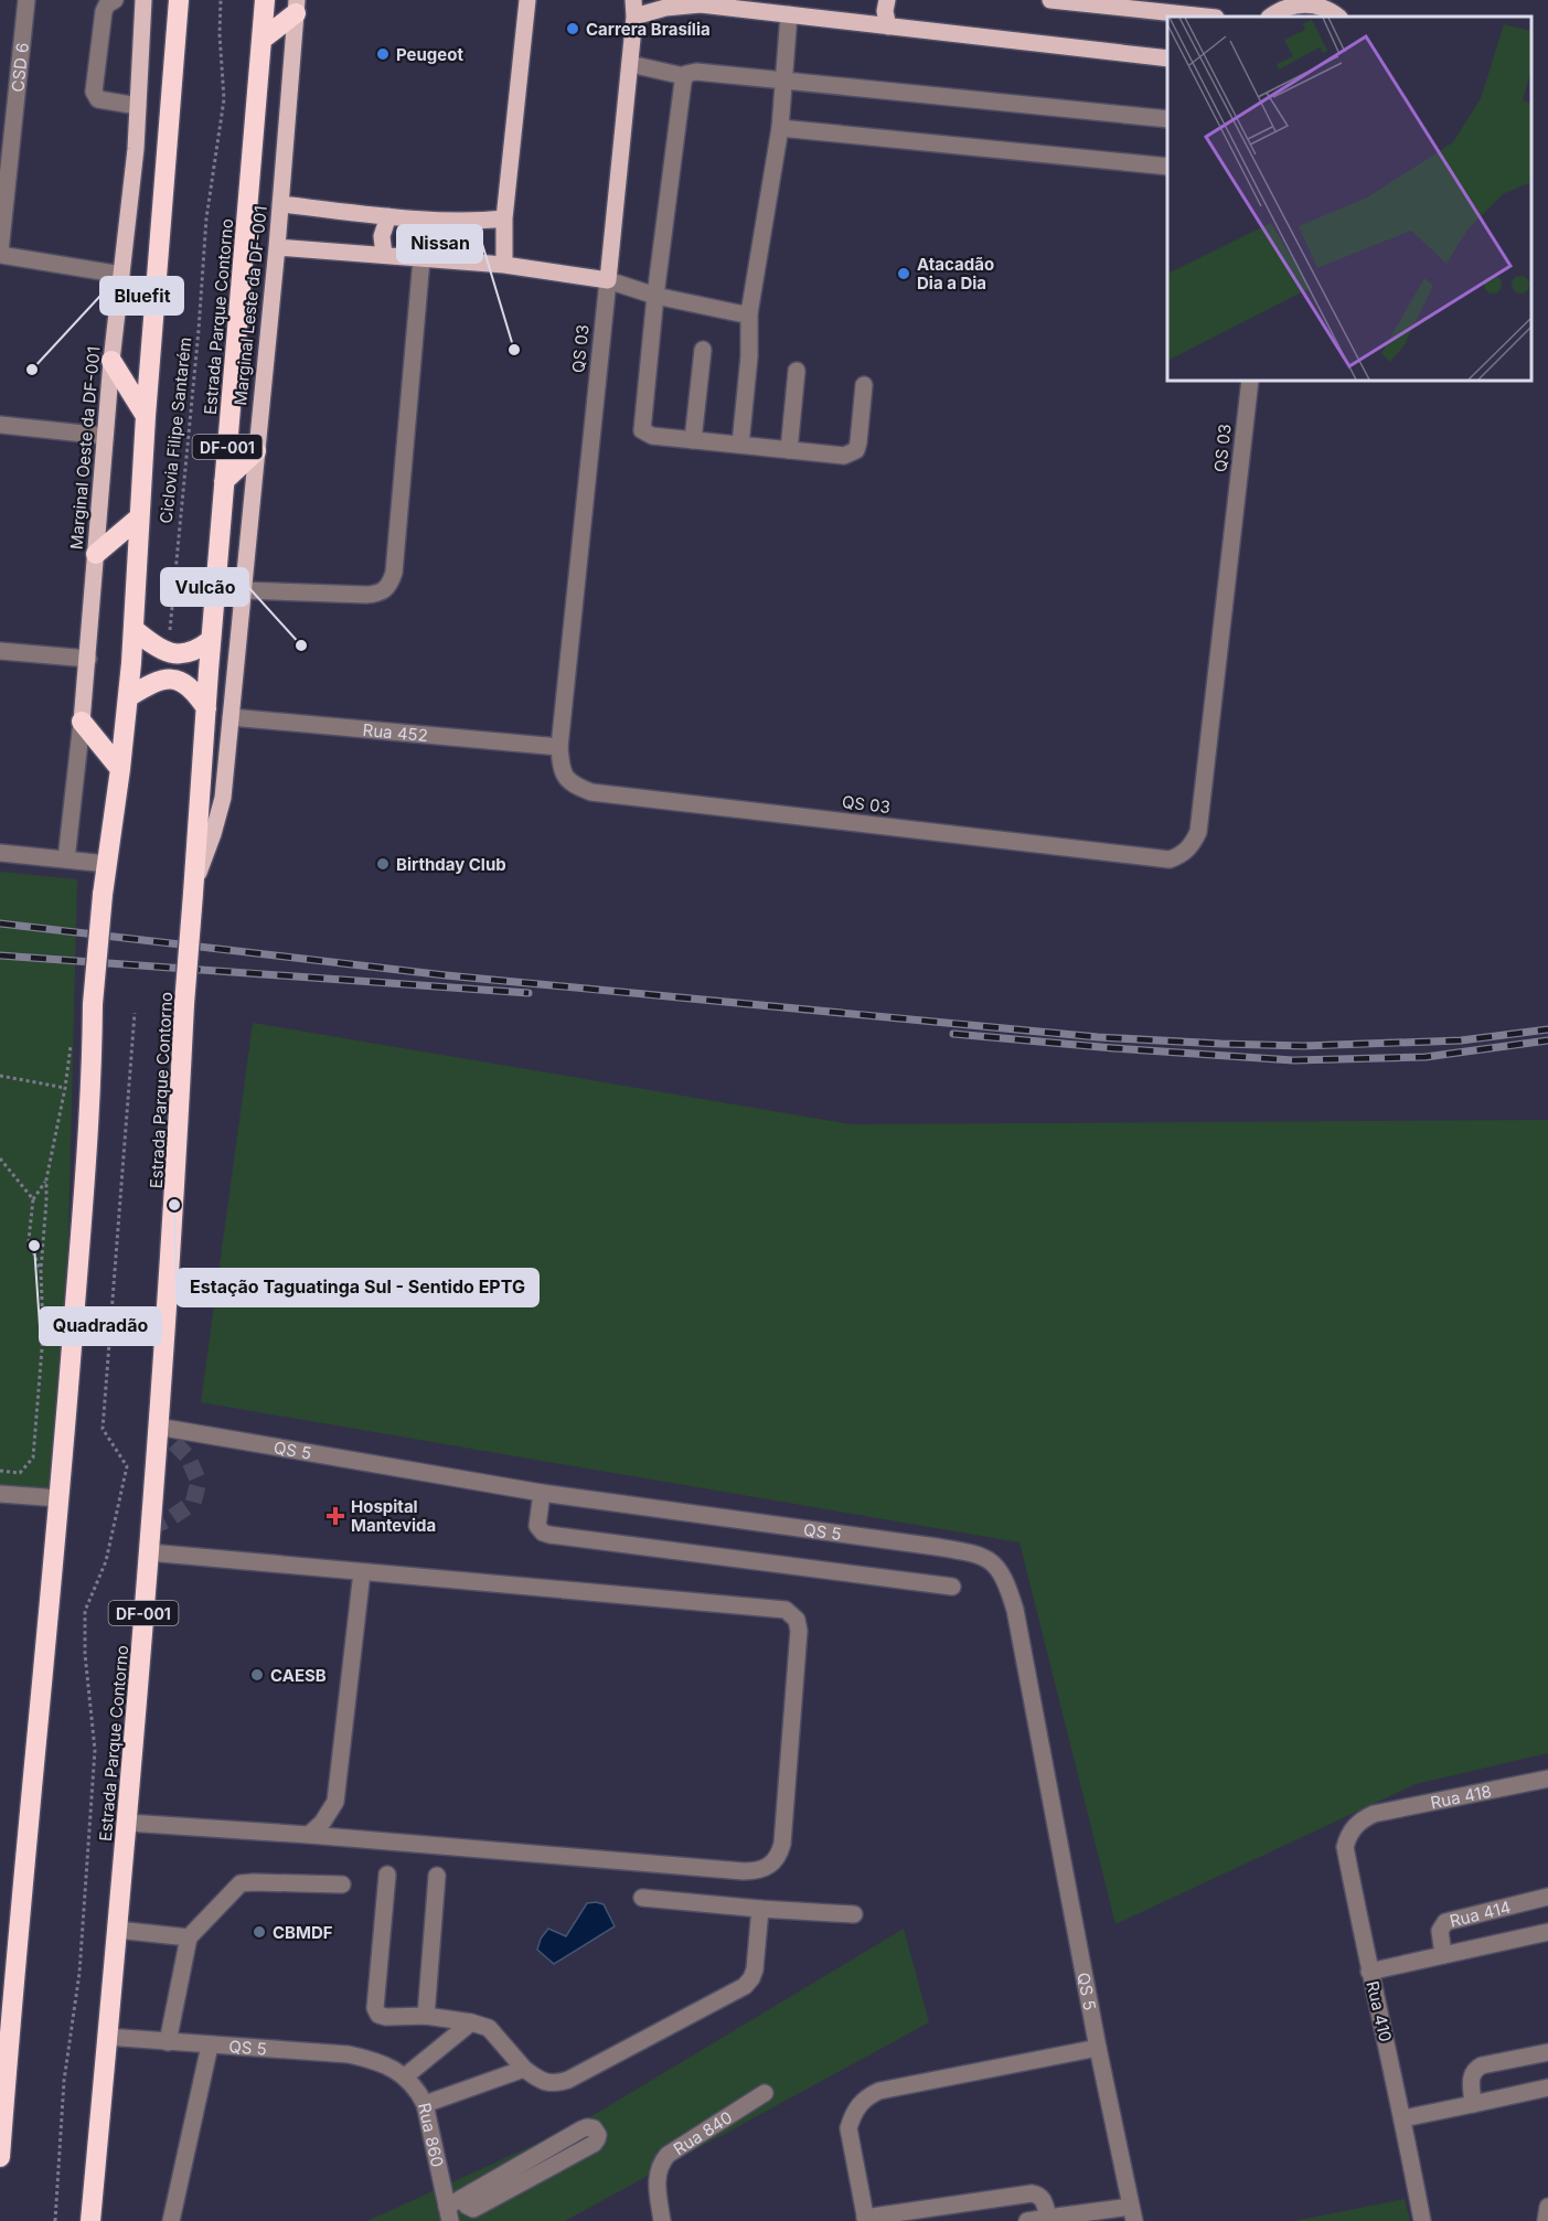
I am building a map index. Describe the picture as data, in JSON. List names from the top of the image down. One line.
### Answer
{"streets":{"highway":["Estrada Parque Contorno","DF-001"],"main road":["Marginal Leste da DF-001","QS 03","Marginal Oeste da DF-001"],"street":["CSD 6","Rua 452","QS 5","Rua 418","Rua 414","Rua 410","Rua 840","Rua 860"],"path":["Ciclovia Filipe Santarém"]},"crossings":[["Marginal Leste da DF-001","Estrada Parque Contorno"],["Marginal Leste da DF-001","Rua 452"],["Estrada Parque Contorno","QS 5"],["QS 03","Rua 452"],["QS 5","Rua 860"],["Rua 418","Rua 410"],["Rua 414","Rua 410"]],"places":{"other":["Carrera Brasília","Peugeot","Atacadão Dia a Dia","Nissan","Bluefit","Vulcão","Birthday Club","Estação Taguatinga Sul - Sentido EPTG","Quadradão","CAESB","CBMDF"],"health":["Hospital Mantevida"]}}
